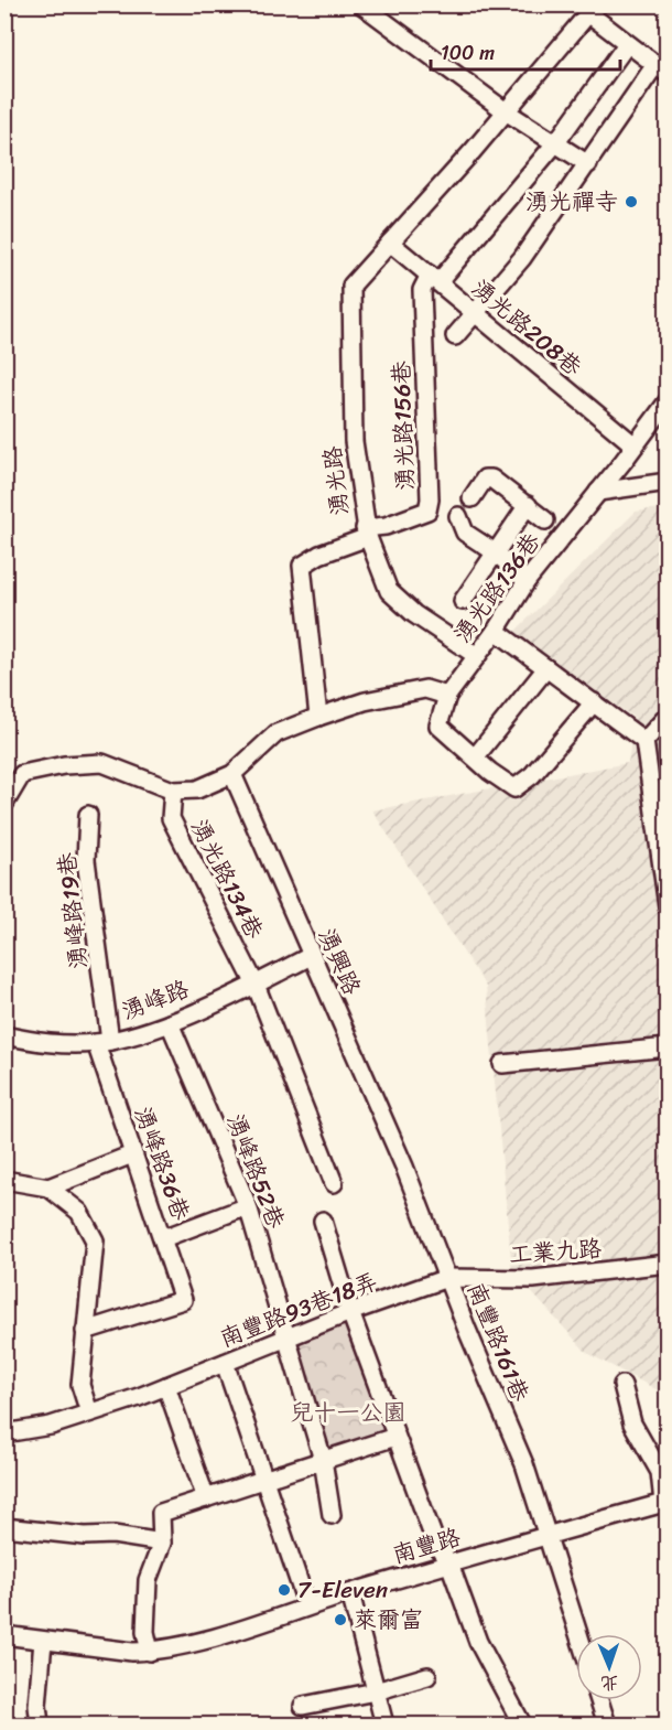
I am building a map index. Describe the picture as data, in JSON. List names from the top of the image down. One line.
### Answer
{"streets":{"street":["湧光路208巷","湧光路156巷","湧光路","湧光路136巷","湧光路134巷","湧峰路19巷","湧興路","湧峰路","湧峰路36巷","湧峰路52巷","工業九路","南豐路93巷18弄","南豐路161巷","南豐路"]},"crossings":[["湧光路208巷","湧光路156巷"],["湧光路208巷","湧光路"],["湧光路208巷","湧光路136巷"],["湧光路156巷","湧光路"],["湧光路134巷","湧峰路"],["湧峰路19巷","湧峰路"],["湧峰路19巷","湧峰路36巷"],["湧興路","湧峰路"],["湧興路","南豐路161巷"],["湧峰路","湧峰路36巷"],["湧峰路","湧峰路52巷"],["湧峰路52巷","南豐路93巷18弄"],["工業九路","南豐路93巷18弄"],["工業九路","南豐路161巷"],["南豐路93巷18弄","南豐路161巷"],["南豐路161巷","南豐路"]],"parks":["兒十一公園"],"places":["湧光禪寺","7-Eleven","萊爾富"],"scale_bar":"100 m","north":"bottom"}
